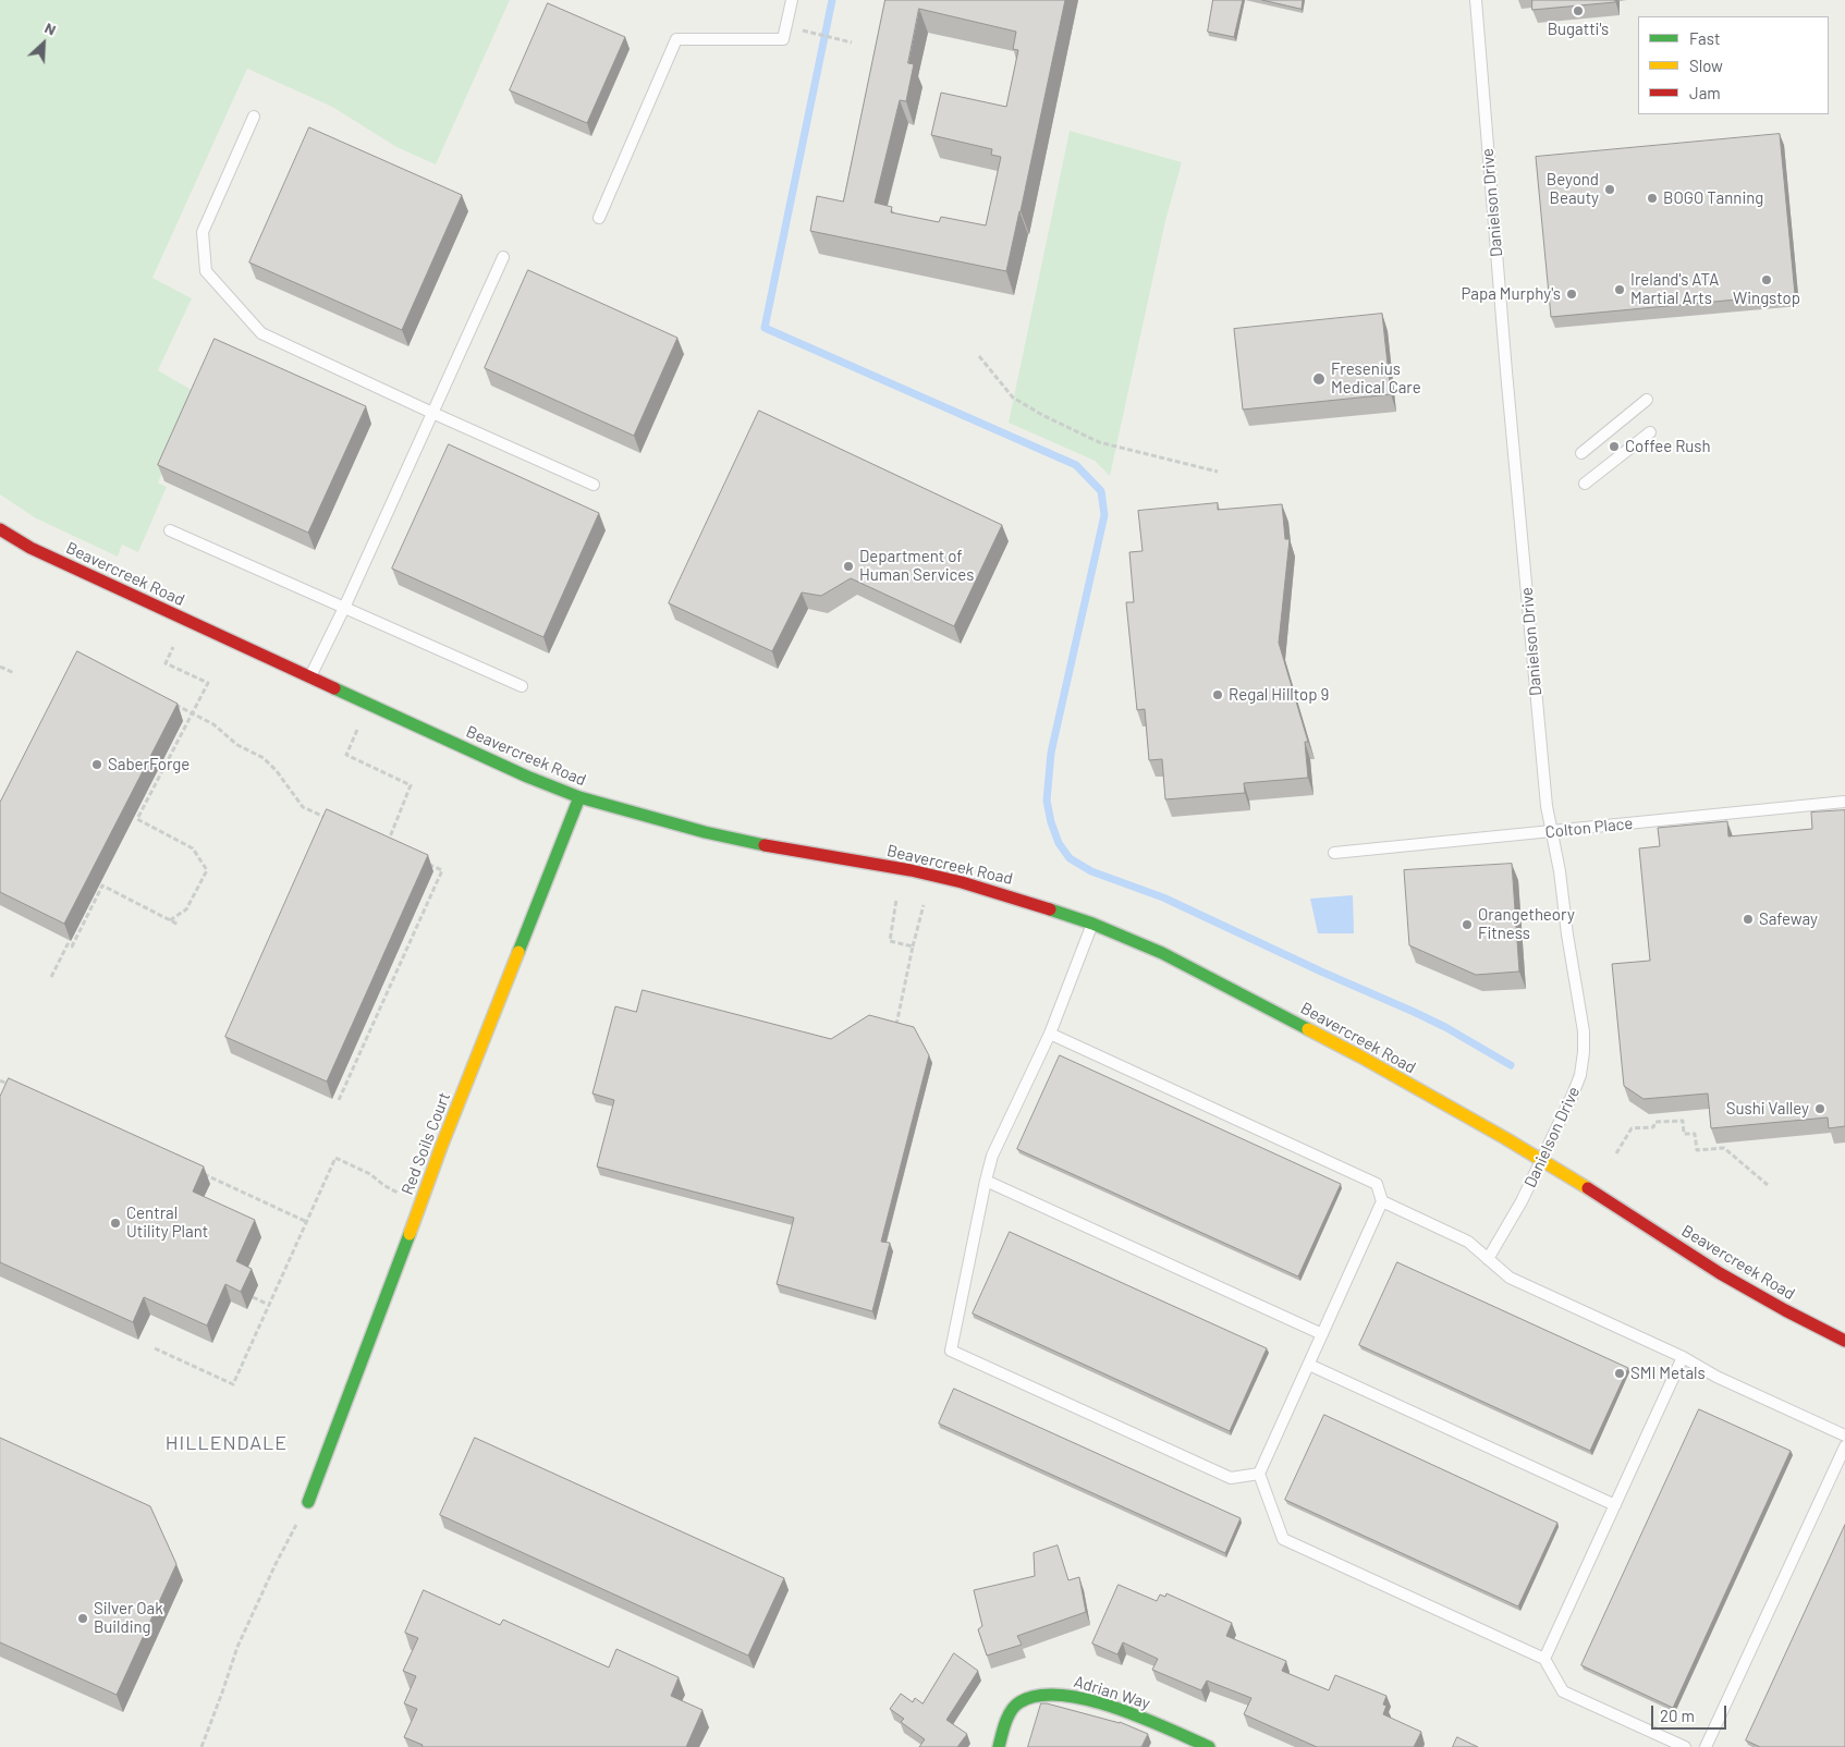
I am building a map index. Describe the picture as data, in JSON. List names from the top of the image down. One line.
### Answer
{"streets":{"main road":["Beavercreek Road","Red Soils Court","Adrian Way"],"lane":["Danielson Drive","Colton Place"]},"crossings":[["Danielson Drive","Beavercreek Road"],["Danielson Drive","Colton Place"],["Beavercreek Road","Red Soils Court"]],"districts":["HILLENDALE"],"places":["Bugatti's","Beyond Beauty","BOGO Tanning","Wingstop","Ireland's ATA Martial Arts","Papa Murphy's","Fresenius Medical Care","Coffee Rush","Department of Human Services","Regal Hilltop 9","SaberForge","Safeway","Orangetheory Fitness","Sushi Valley","Central Utility Plant","SMI Metals","Silver Oak Building"],"legend":["Fast","Slow","Jam"],"scale_bar":"20 m","north":"top right"}
